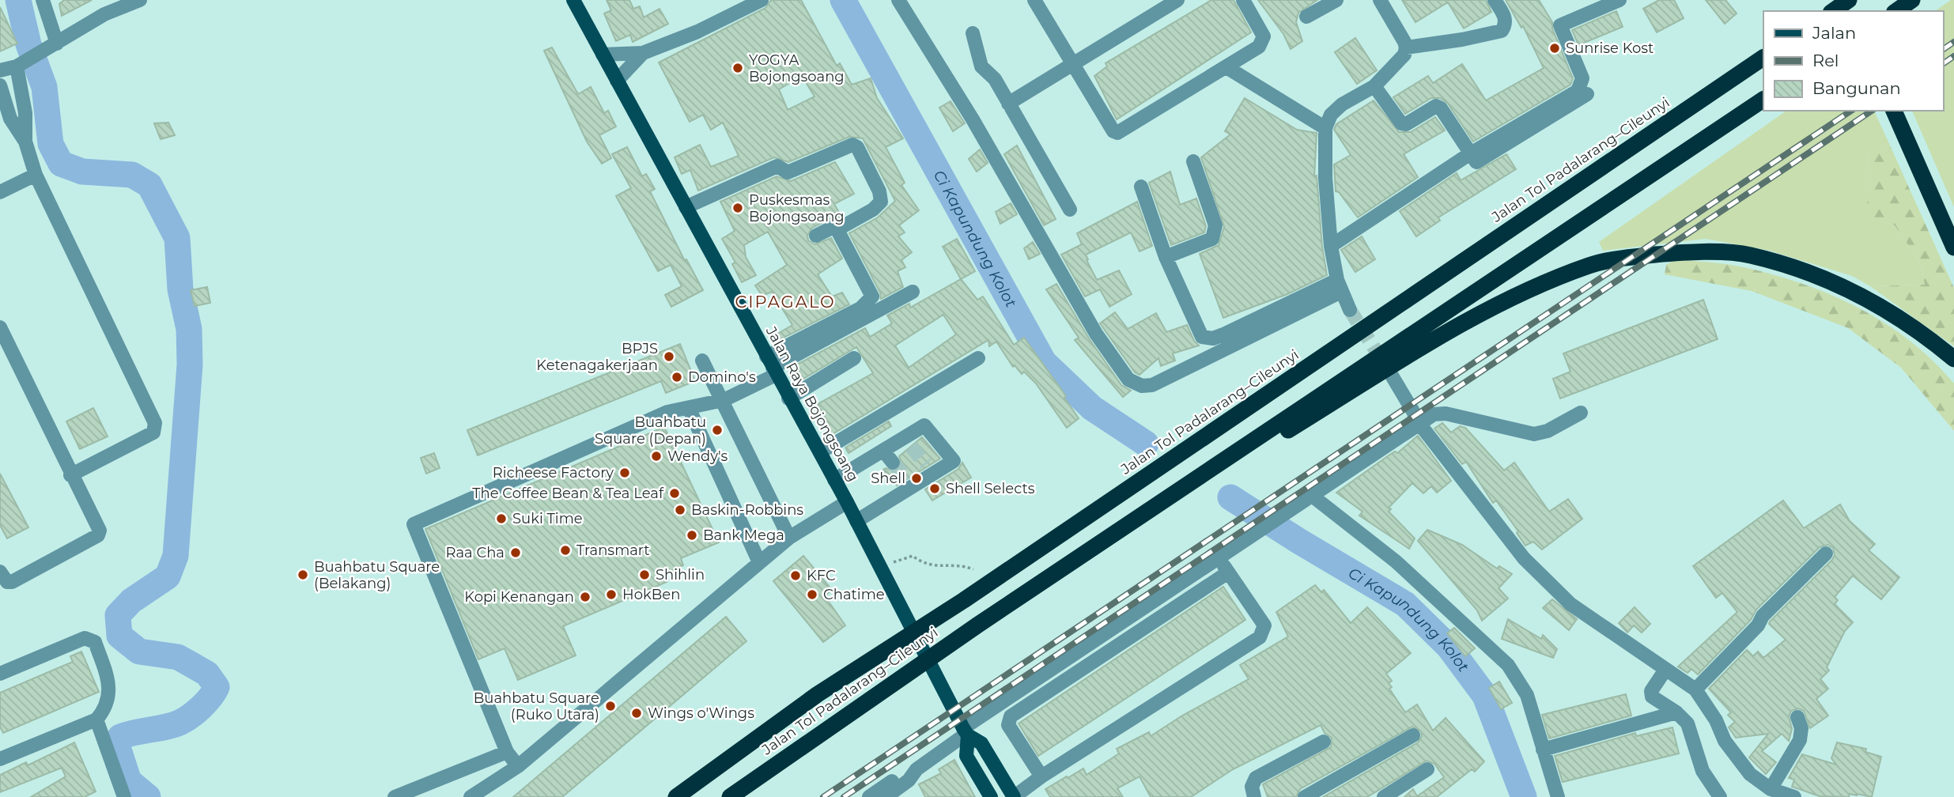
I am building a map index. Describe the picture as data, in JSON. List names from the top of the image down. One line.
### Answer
{"streets":{"highway":["Jalan Tol Padalarang–Cileunyi"],"main road":["Jalan Raya Bojongsoang"]},"districts":["CIPAGALO"],"water":["Ci Kapundung Kolot"],"places":["Sunrise Kost","YOGYA Bojongsoang","Puskesmas Bojongsoang","BPJS Ketenagakerjaan","Domino's","Buahbatu Square (Depan)","Wendy's","Richeese Factory","Shell","Shell Selects","The Coffee Bean & Tea Leaf","Baskin-Robbins","Suki Time","Bank Mega","Transmart","Raa Cha","Buahbatu Square (Belakang)","Shihlin","KFC","HokBen","Chatime","Kopi Kenangan","Buahbatu Square (Ruko Utara)","Wings o'Wings"],"legend":["Jalan","Rel","Bangunan"]}
